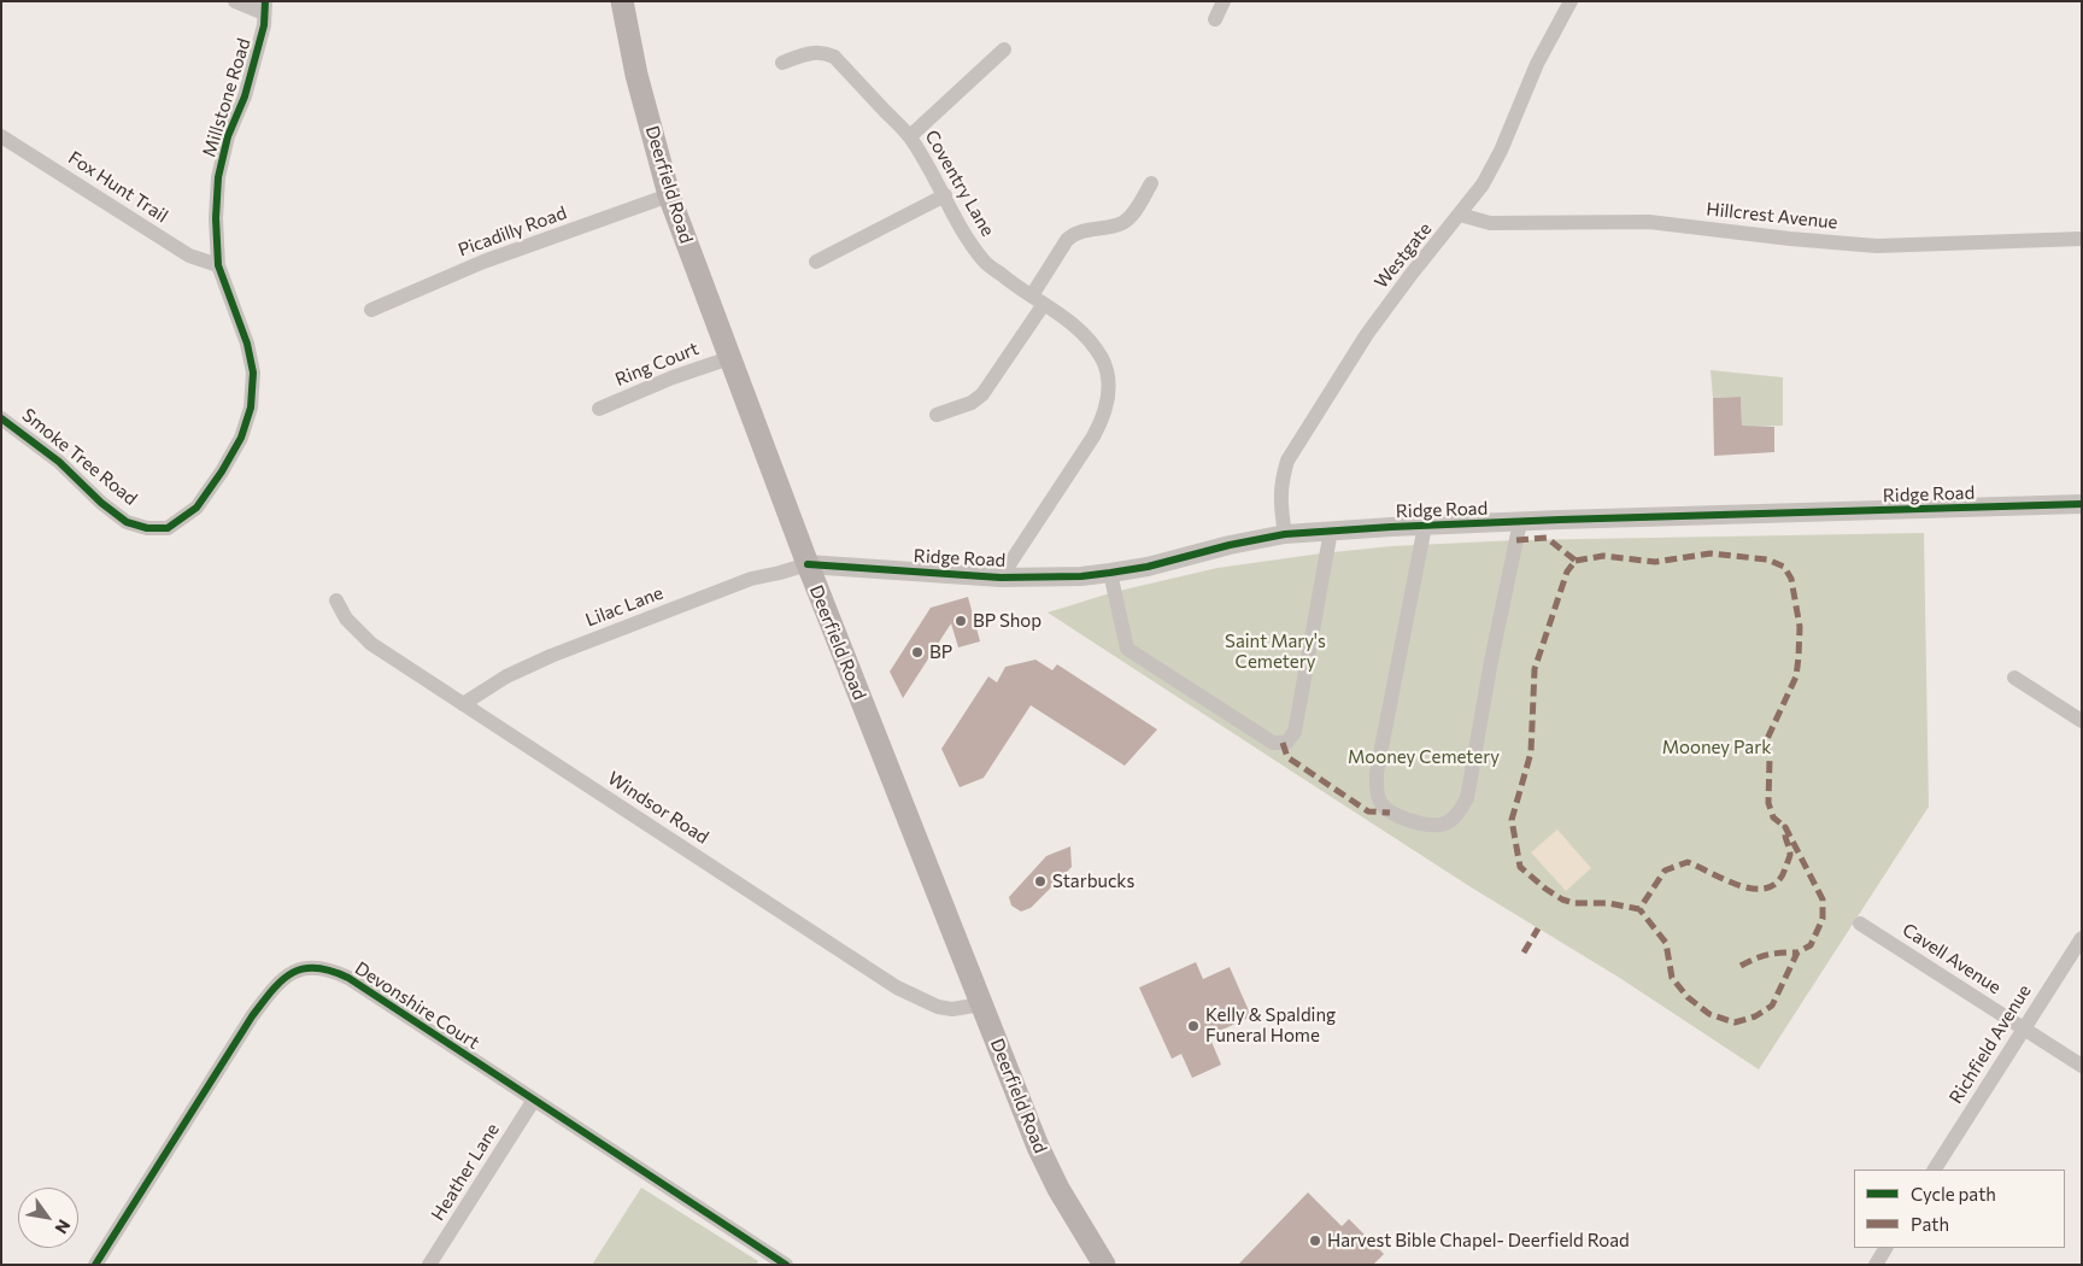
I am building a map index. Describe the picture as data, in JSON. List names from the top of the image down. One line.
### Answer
{"streets":{"main road":["Deerfield Road"],"street":["Millstone Road","Coventry Lane","Fox Hunt Trail","Hillcrest Avenue","Picadilly Road","Westgate","Ring Court","Smoke Tree Road","Ridge Road","Lilac Lane","Windsor Road","Cavell Avenue","Devonshire Court","Richfield Avenue","Heather Lane"]},"crossings":[["Millstone Road","Fox Hunt Trail"],["Millstone Road","Smoke Tree Road"],["Coventry Lane","Ridge Road"],["Deerfield Road","Picadilly Road"],["Deerfield Road","Ring Court"],["Deerfield Road","Ridge Road"],["Deerfield Road","Lilac Lane"],["Deerfield Road","Windsor Road"],["Hillcrest Avenue","Westgate"],["Westgate","Ridge Road"],["Ridge Road","Lilac Lane"],["Lilac Lane","Windsor Road"],["Cavell Avenue","Richfield Avenue"],["Devonshire Court","Heather Lane"]],"parks":["Saint Mary's Cemetery","Mooney Park","Mooney Cemetery"],"places":["BP Shop","BP","Starbucks","Kelly & Spalding Funeral Home","Harvest Bible Chapel- Deerfield Road"],"legend":["Cycle path","Path"],"north":"bottom right"}
